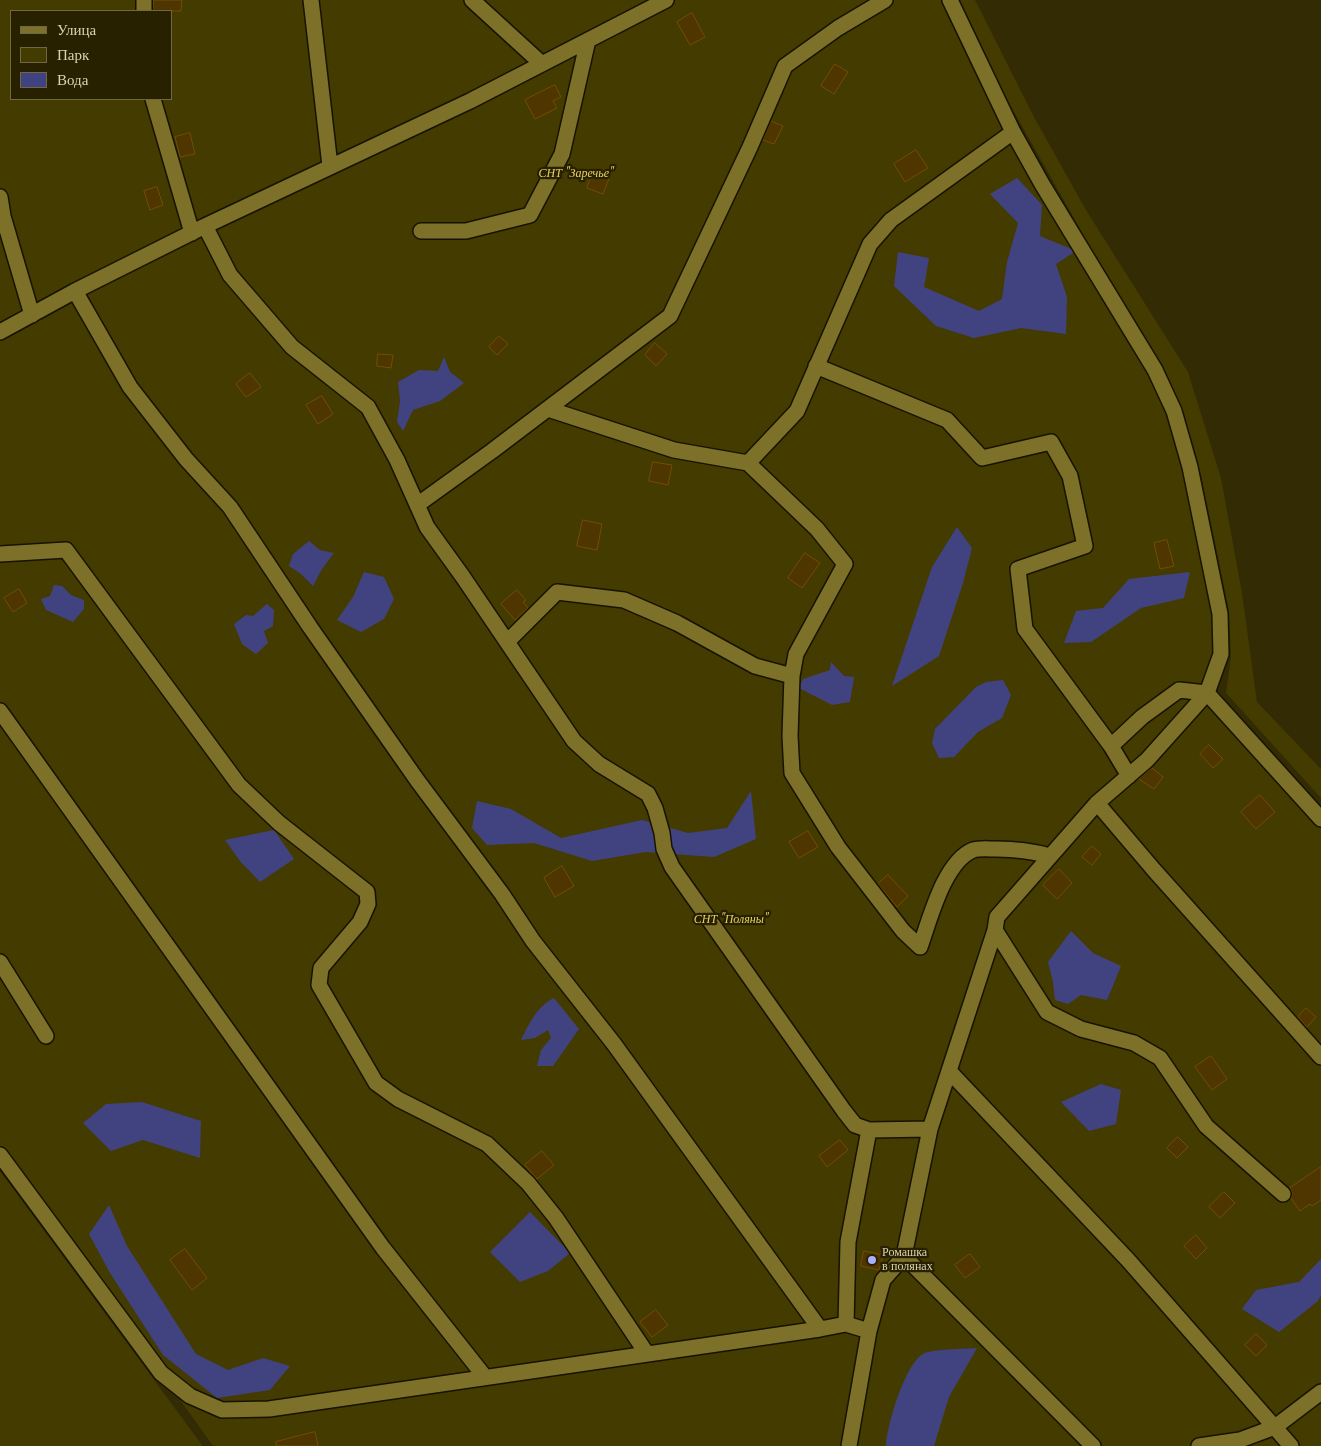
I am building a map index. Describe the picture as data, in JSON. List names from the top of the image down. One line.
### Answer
{"parks":["СНТ \"Заречье\"","СНТ \"Поляны\""],"places":["Ромашка в полянах"],"legend":["Улица","Парк","Вода"]}
